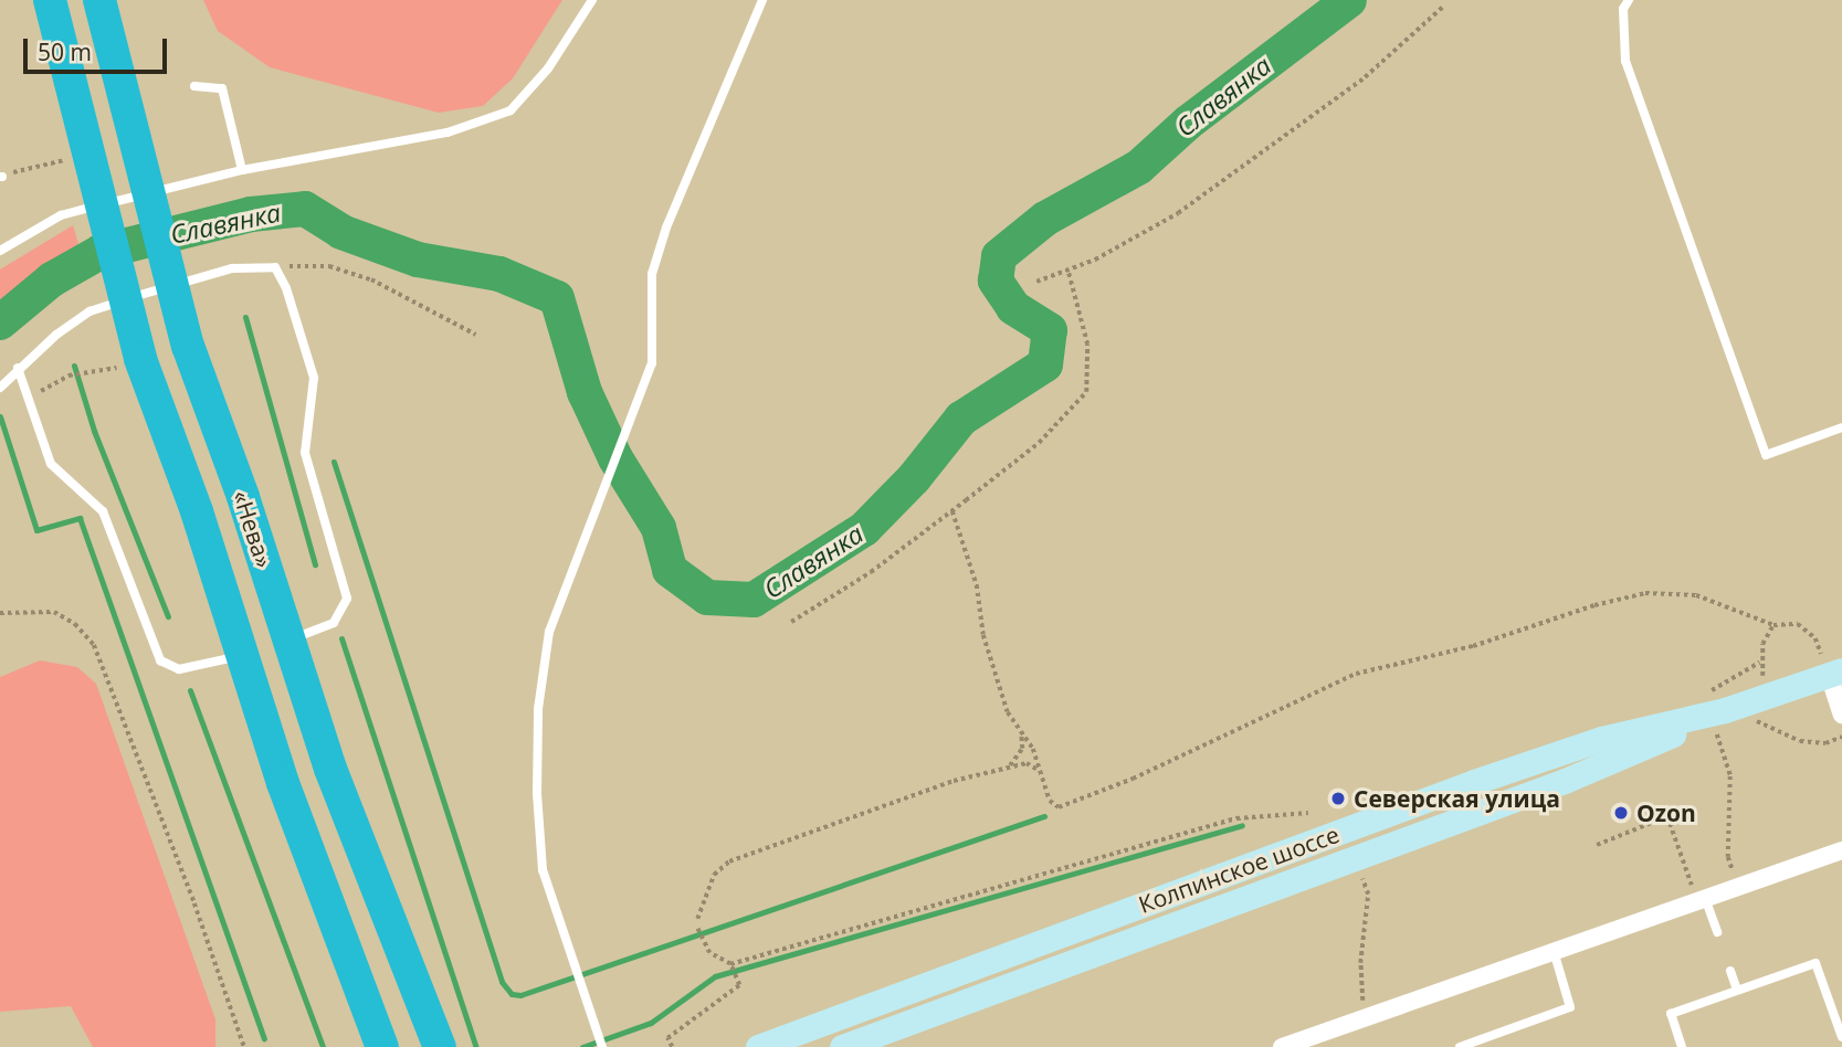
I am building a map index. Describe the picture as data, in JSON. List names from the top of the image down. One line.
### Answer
{"streets":{"highway":["«Нева»"],"main road":["Колпинское шоссе"]},"water":["Славянка"],"places":["Северская улица","Ozon"],"scale_bar":"50 m"}
